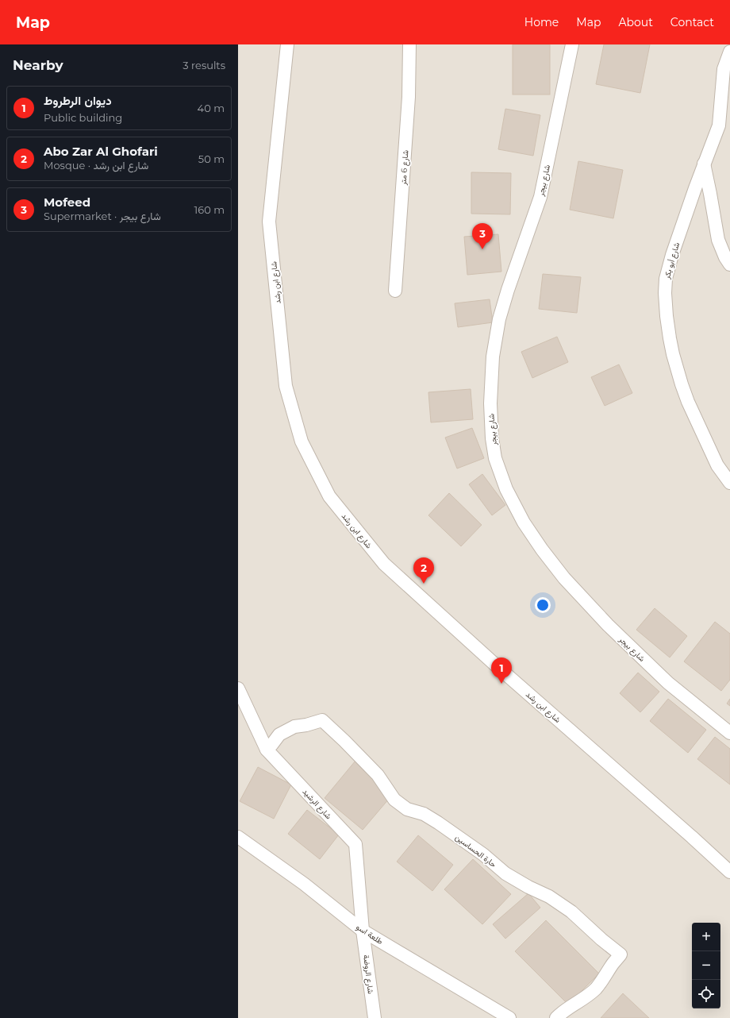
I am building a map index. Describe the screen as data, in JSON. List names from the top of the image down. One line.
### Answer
{"streets":{"street":["شارع 6 متر","شارع بيجر","شارع أبو بكر","شارع ابن رشد","شارع الرشيد","حارة الحساسين","طلعة اسو","شارع الروضة"]},"crossings":[["شارع الرشيد","حارة الحساسين"],["شارع الرشيد","طلعة اسو"],["شارع الرشيد","شارع الروضة"],["طلعة اسو","شارع الروضة"]],"page":{"header":"Map","nav":["Home","Map","About","Contact"],"heading":["Nearby","3 results"],"list":[{"mark":"1","name":"ديوان الرطروط","note":"Public building","value":"40 m"},{"mark":"2","name":"Abo Zar Al Ghofari","note":"Mosque · شارع ابن رشد","value":"50 m"},{"mark":"3","name":"Mofeed","note":"Supermarket · شارع بيجر","value":"160 m"}],"pins":["3","2","1"],"map_buttons":["+","−"]}}
